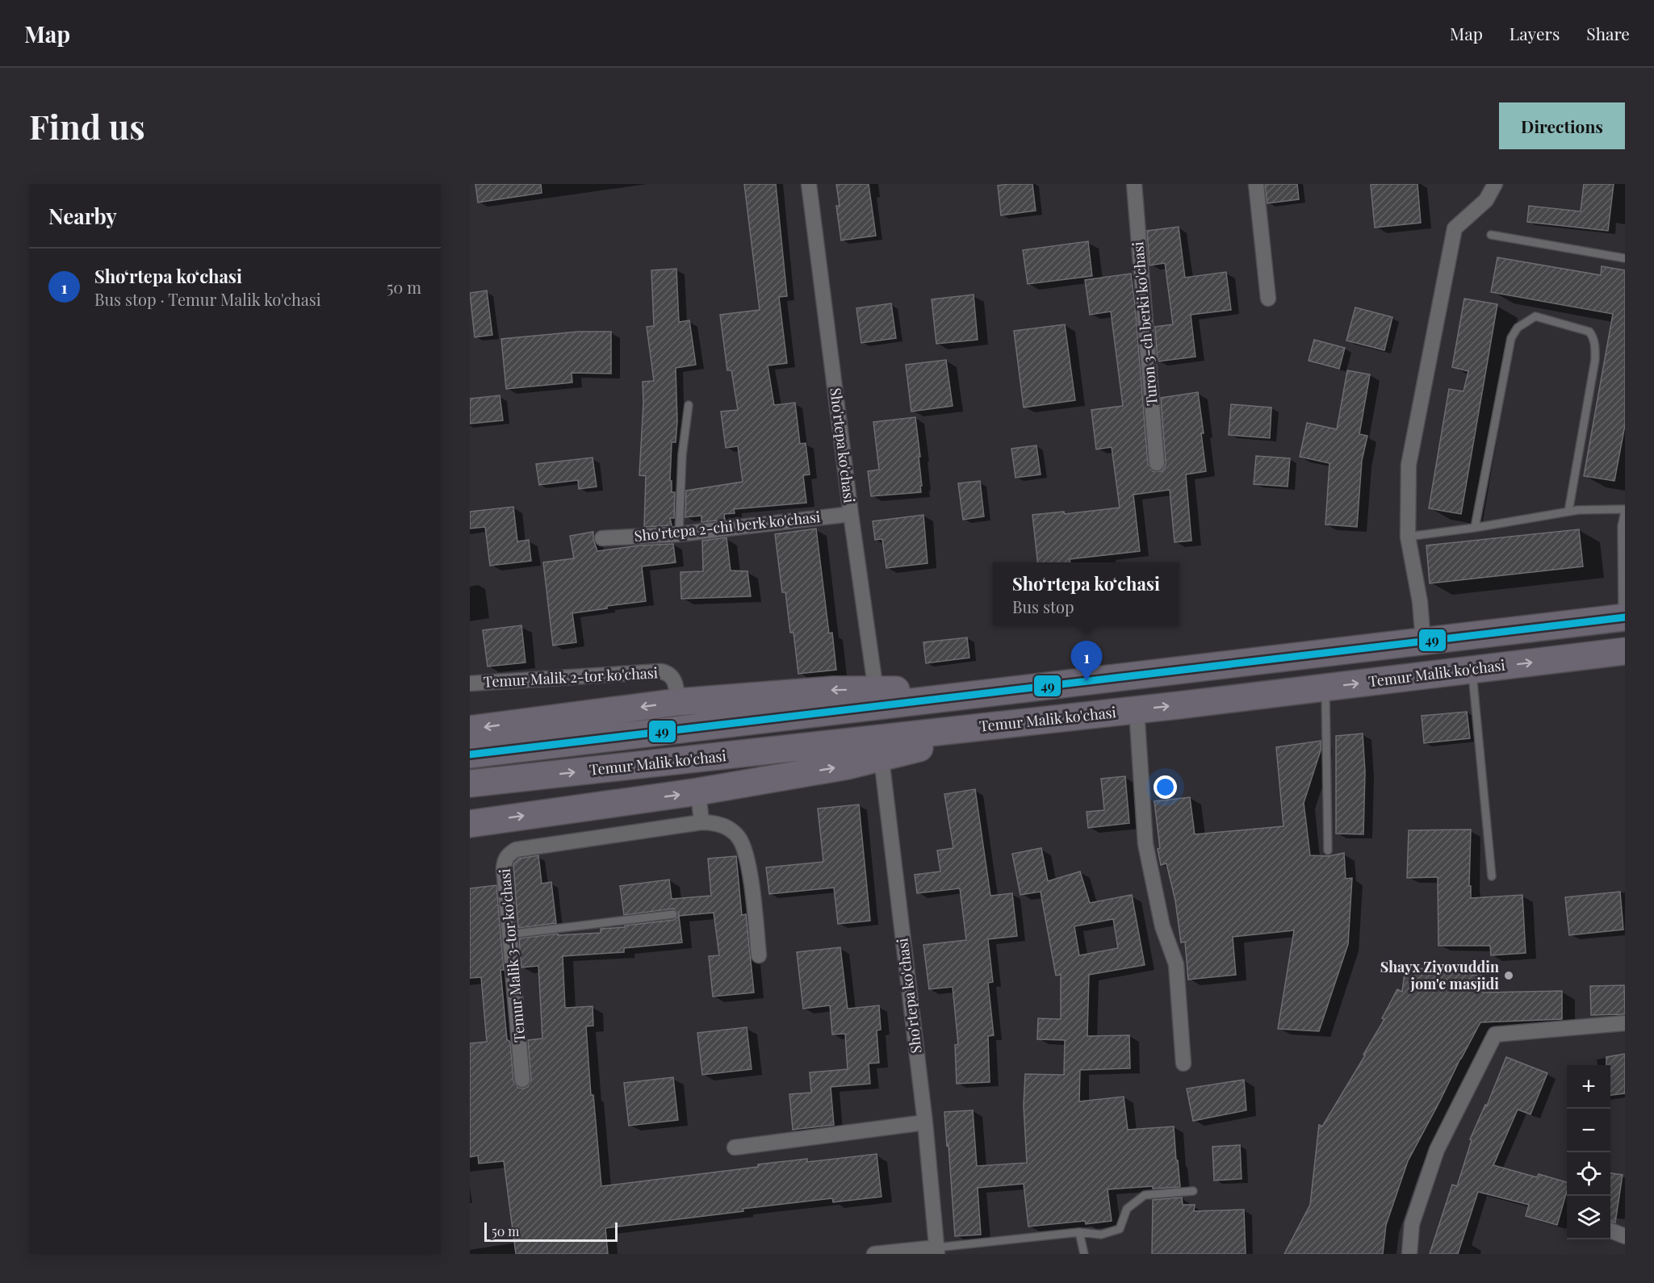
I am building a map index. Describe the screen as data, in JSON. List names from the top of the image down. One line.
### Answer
{"streets":{"highway":["Temur Malik ko'chasi"],"street":["Turon 3-ch berki ko'chasi","Sho'rtepa ko'chasi","Sho'rtepa 2-chi berk ko'chasi","Temur Malik 2-tor ko'chasi","Temur Malik 3-tor ko'chasi"]},"crossings":[["Sho'rtepa ko'chasi","Sho'rtepa 2-chi berk ko'chasi"],["Sho'rtepa ko'chasi","Temur Malik ko'chasi"]],"places":["Shayx Ziyovuddin jom'e masjidi"],"lines":["transit line 49"],"scale_bar":"50 m","page":{"header":"Map","nav":["Map","Layers","Share"],"buttons":"Directions","title":"Find us","heading":"Nearby","list":[{"mark":"1","name":"Shoʻrtepa koʻchasi","note":"Bus stop · Temur Malik ko'chasi","value":"50 m"}],"popup":["Shoʻrtepa koʻchasi","Bus stop"],"pins":"1","map_buttons":["+","−"],"scale":"50 m"}}
